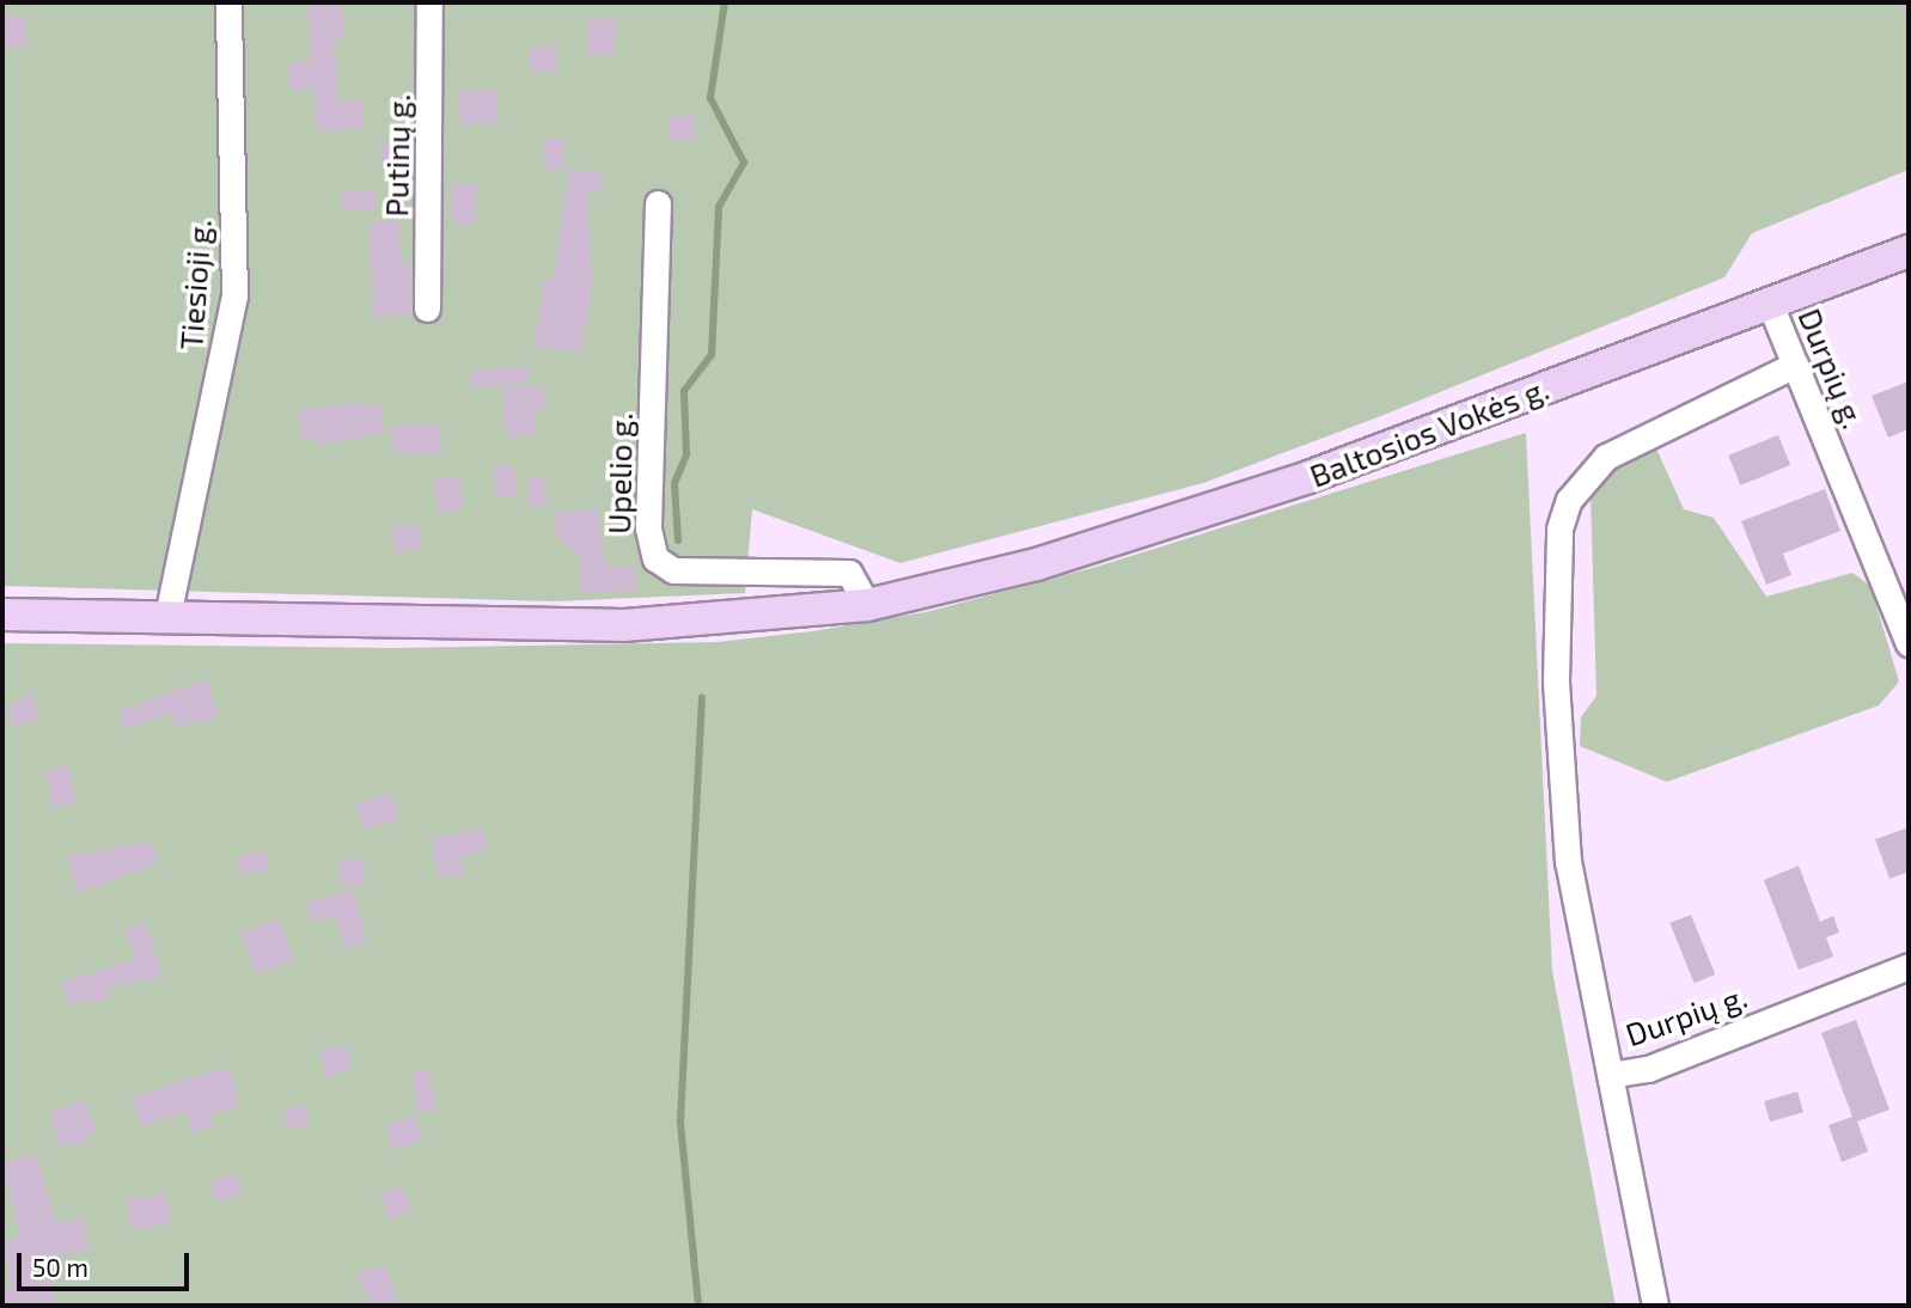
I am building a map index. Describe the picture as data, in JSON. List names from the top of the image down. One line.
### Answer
{"streets":{"main road":["Baltosios Vokės g."],"street":["Putinų g.","Tiesioji g.","Durpių g.","Upelio g."]},"crossings":[["Tiesioji g.","Baltosios Vokės g."],["Durpių g.","Baltosios Vokės g."],["Baltosios Vokės g.","Upelio g."]],"scale_bar":"50 m"}
